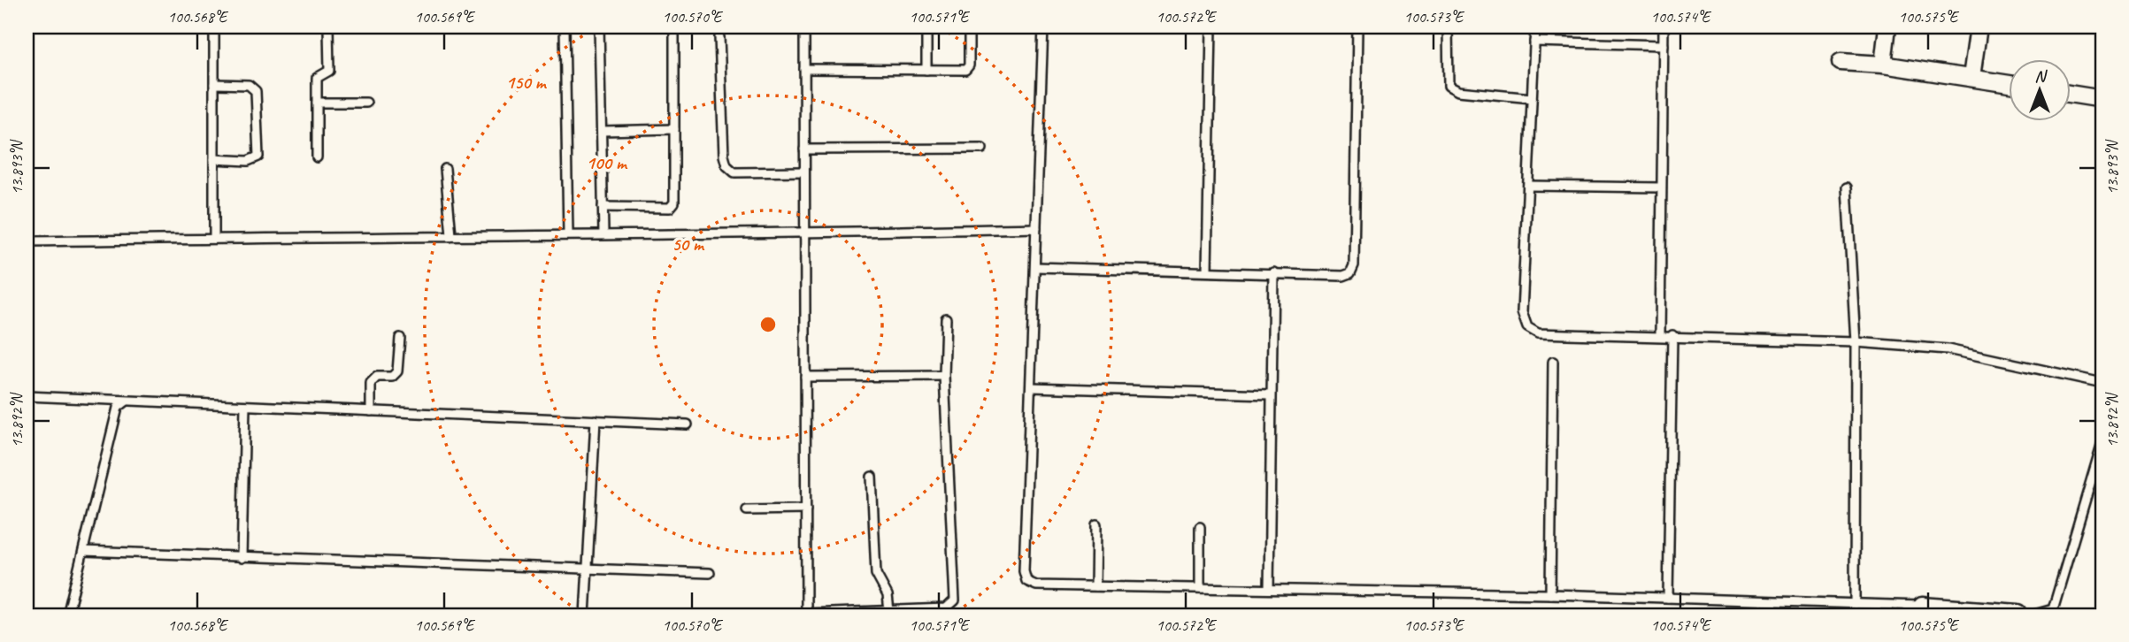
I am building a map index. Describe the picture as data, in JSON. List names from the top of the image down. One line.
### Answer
{"north":"top","coordinates":["100.568°E","100.569°E","100.570°E","100.571°E","100.572°E","100.573°E","100.574°E","100.575°E","13.893°N","13.892°N"],"rings":["150 m","100 m","50 m"]}
